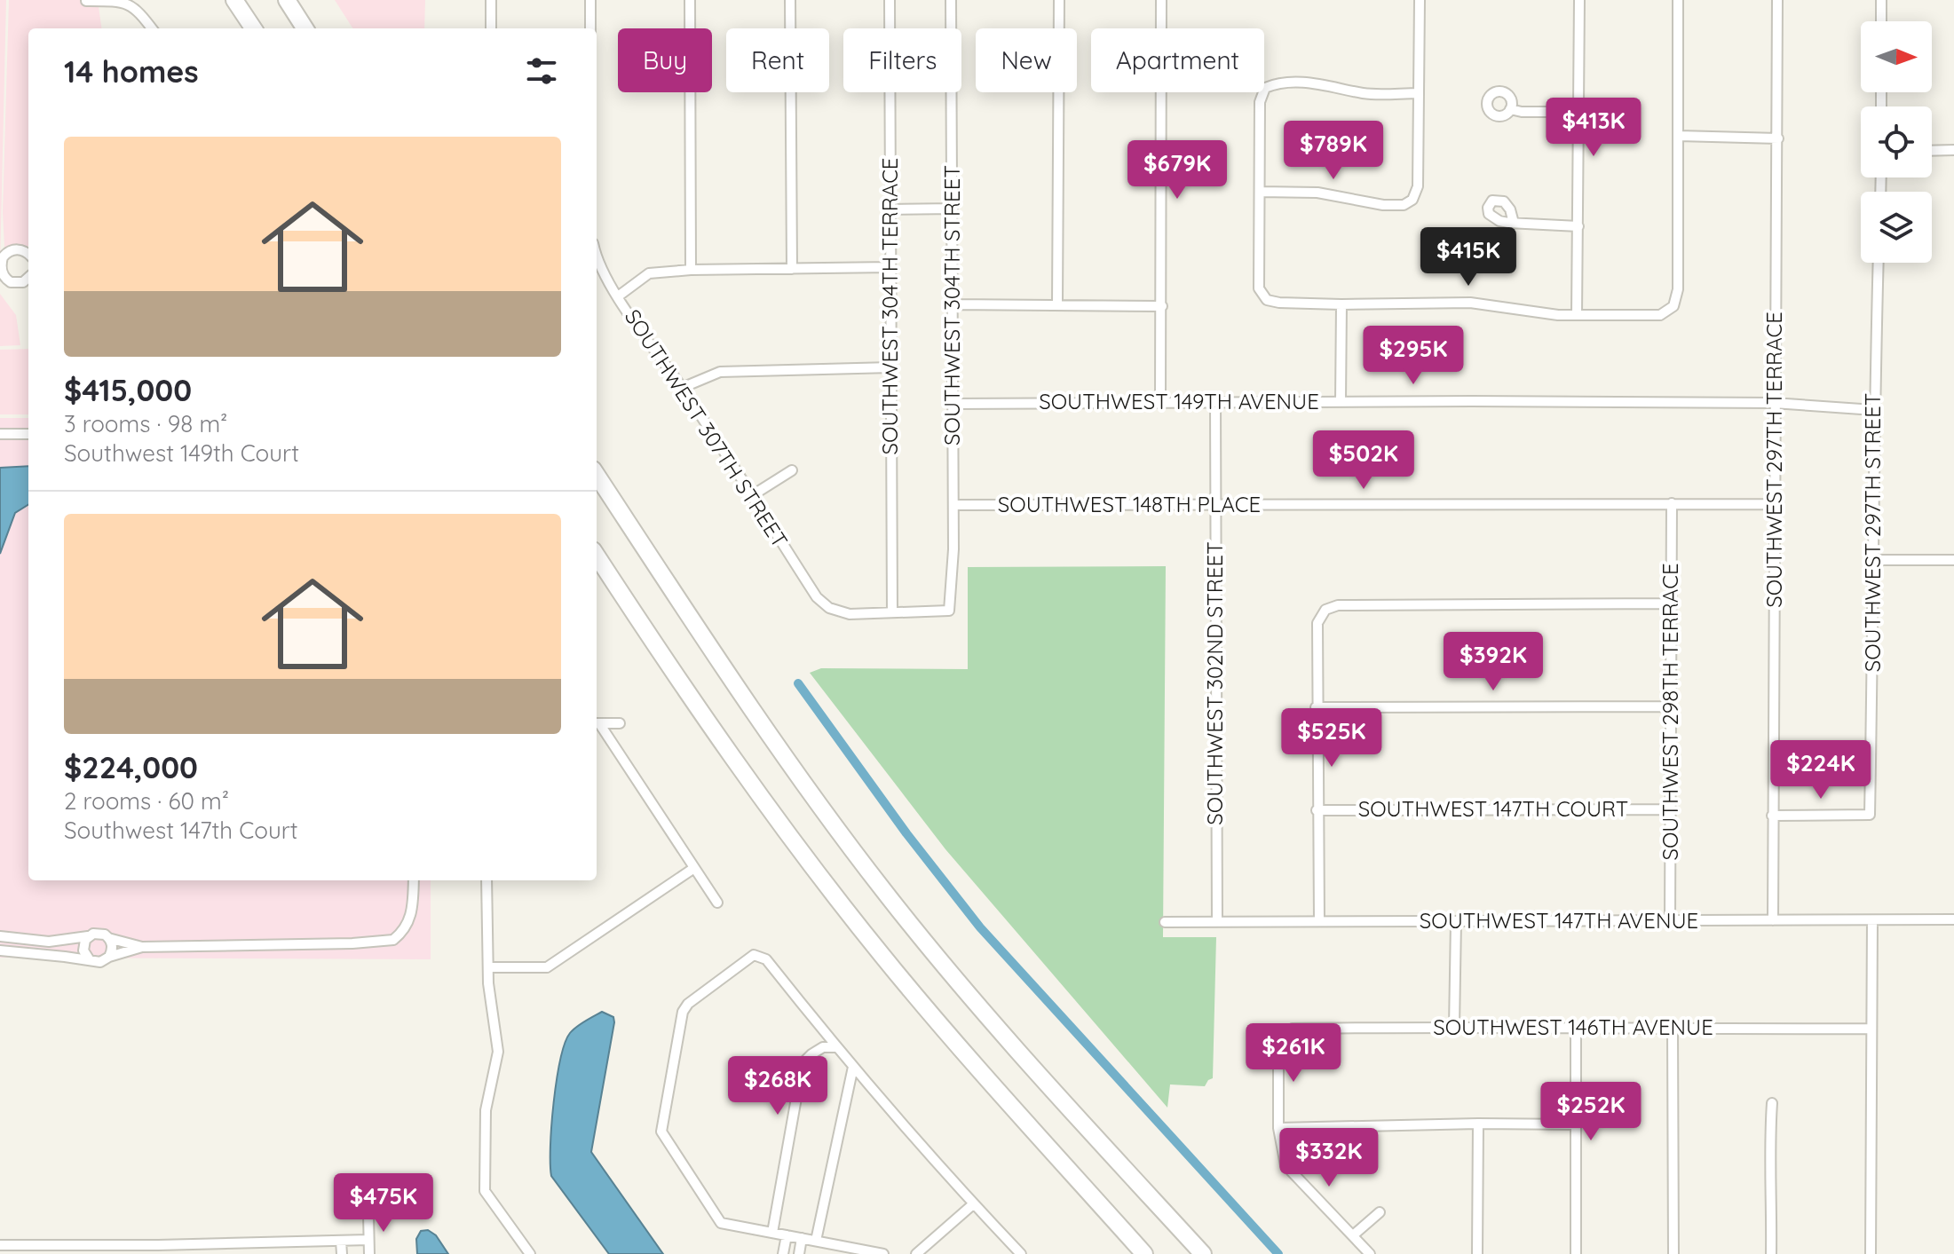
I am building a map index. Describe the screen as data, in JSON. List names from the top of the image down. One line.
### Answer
{"streets":{"street":["SOUTHWEST 304TH STREET","SOUTHWEST 304TH TERRACE","SOUTHWEST 149TH AVENUE","SOUTHWEST 307TH STREET","SOUTHWEST 297TH TERRACE","SOUTHWEST 148TH PLACE","SOUTHWEST 297TH STREET","SOUTHWEST 302ND STREET","SOUTHWEST 298TH TERRACE","SOUTHWEST 147TH COURT","SOUTHWEST 147TH AVENUE","SOUTHWEST 146TH AVENUE"]},"crossings":[["SOUTHWEST 304TH STREET","SOUTHWEST 304TH TERRACE"],["SOUTHWEST 304TH STREET","SOUTHWEST 149TH AVENUE"],["SOUTHWEST 304TH STREET","SOUTHWEST 307TH STREET"],["SOUTHWEST 304TH STREET","SOUTHWEST 148TH PLACE"],["SOUTHWEST 304TH TERRACE","SOUTHWEST 307TH STREET"],["SOUTHWEST 149TH AVENUE","SOUTHWEST 297TH TERRACE"],["SOUTHWEST 149TH AVENUE","SOUTHWEST 297TH STREET"],["SOUTHWEST 149TH AVENUE","SOUTHWEST 302ND STREET"],["SOUTHWEST 297TH TERRACE","SOUTHWEST 148TH PLACE"],["SOUTHWEST 297TH TERRACE","SOUTHWEST 297TH STREET"],["SOUTHWEST 297TH TERRACE","SOUTHWEST 147TH AVENUE"],["SOUTHWEST 148TH PLACE","SOUTHWEST 302ND STREET"],["SOUTHWEST 148TH PLACE","SOUTHWEST 298TH TERRACE"],["SOUTHWEST 302ND STREET","SOUTHWEST 147TH AVENUE"],["SOUTHWEST 298TH TERRACE","SOUTHWEST 147TH COURT"],["SOUTHWEST 298TH TERRACE","SOUTHWEST 147TH AVENUE"]],"north":"right","page":{"chip":["Buy","Rent","Filters","New","Apartment"],"heading":"14 homes","price":["$413K","$789K","$679K","$415K","$295K","$502K","$392K","$525K","$224K","$261K","$268K","$252K","$332K","$475K"],"list":[{"name":"$415,000","note":"3 rooms · 98 m² · Southwest 149th Court"},{"name":"$224,000","note":"2 rooms · 60 m² · Southwest 147th Court"}]}}
